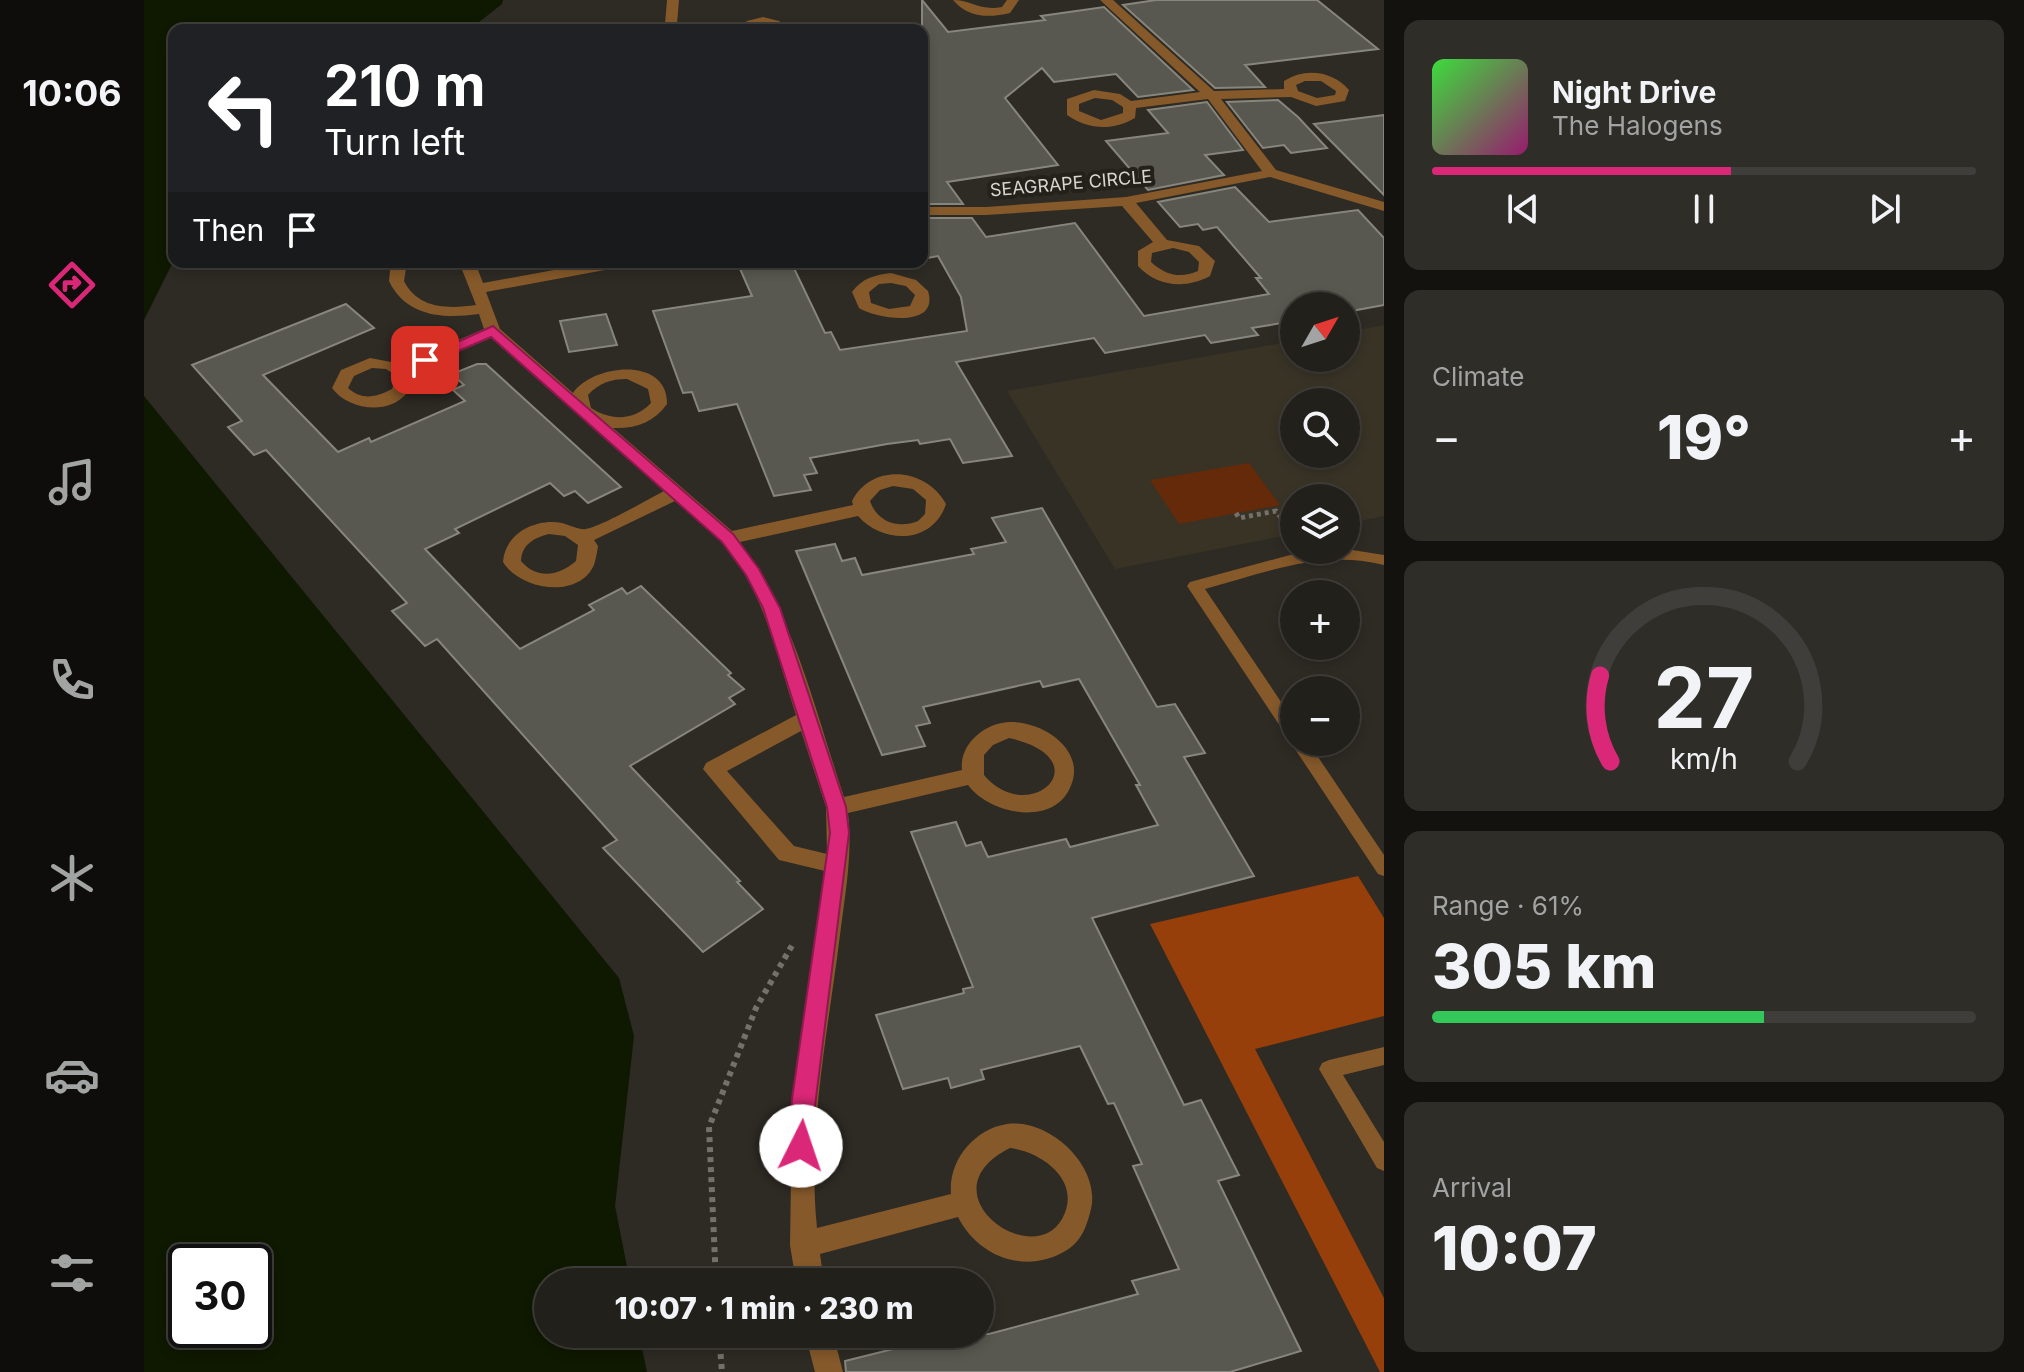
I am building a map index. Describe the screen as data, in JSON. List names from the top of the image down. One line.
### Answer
{"streets":{"street":["SEAGRAPE CIRCLE"]},"north":"top right","page":{"tabs":"10:06","turn":["210 m","Turn left"],"song":["Night Drive","The Halogens"],"then":"Then","tile":["Climate",["Range · 61%","305 km"],["Arrival","10:07"]],"map_buttons":["+","−"],"heat":["−","19°","+"],"limit":"30","trip":"10:07 · 1 min · 230 m","gauge":["27","km/h"]}}
